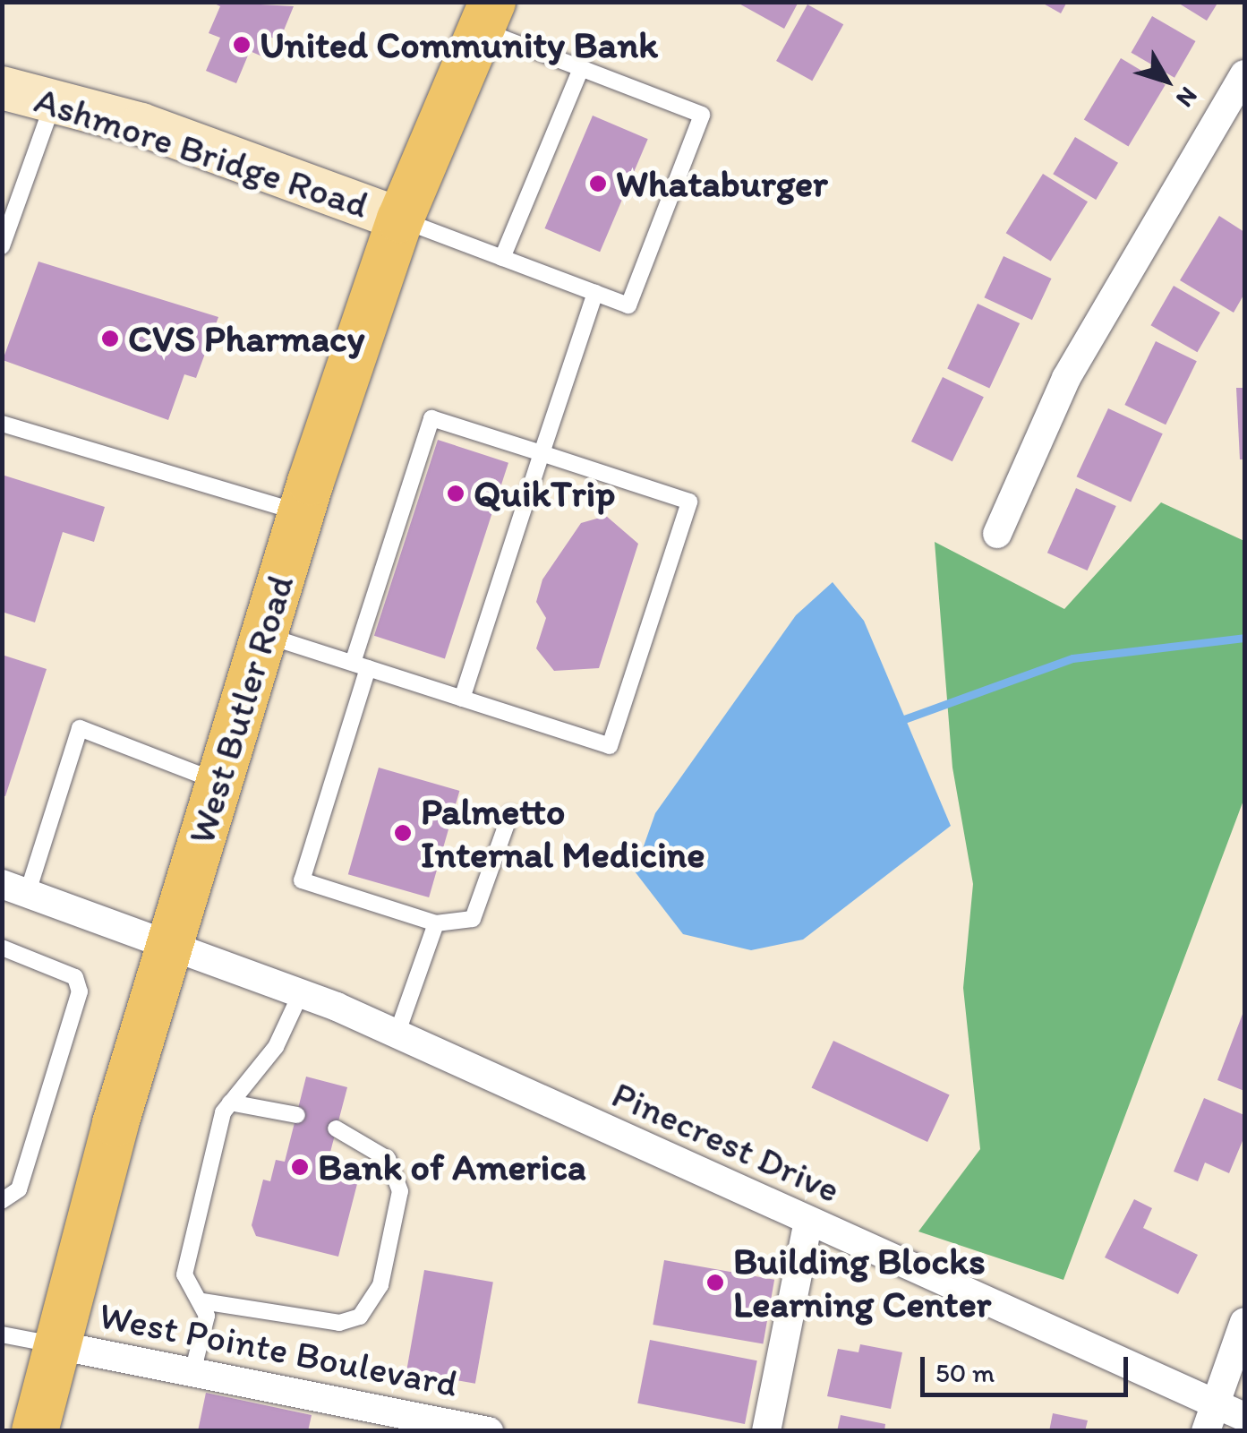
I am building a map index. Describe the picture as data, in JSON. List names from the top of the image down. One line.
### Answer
{"streets":{"main road":["Ashmore Bridge Road","West Butler Road"],"street":["Pinecrest Drive","West Pointe Boulevard"]},"crossings":[["Ashmore Bridge Road","West Butler Road"],["West Butler Road","Pinecrest Drive"],["West Butler Road","West Pointe Boulevard"]],"places":["United Community Bank","Whataburger","CVS Pharmacy","QuikTrip","Palmetto Internal Medicine","Bank of America","Building Blocks Learning Center"],"scale_bar":"50 m","north":"bottom right"}
